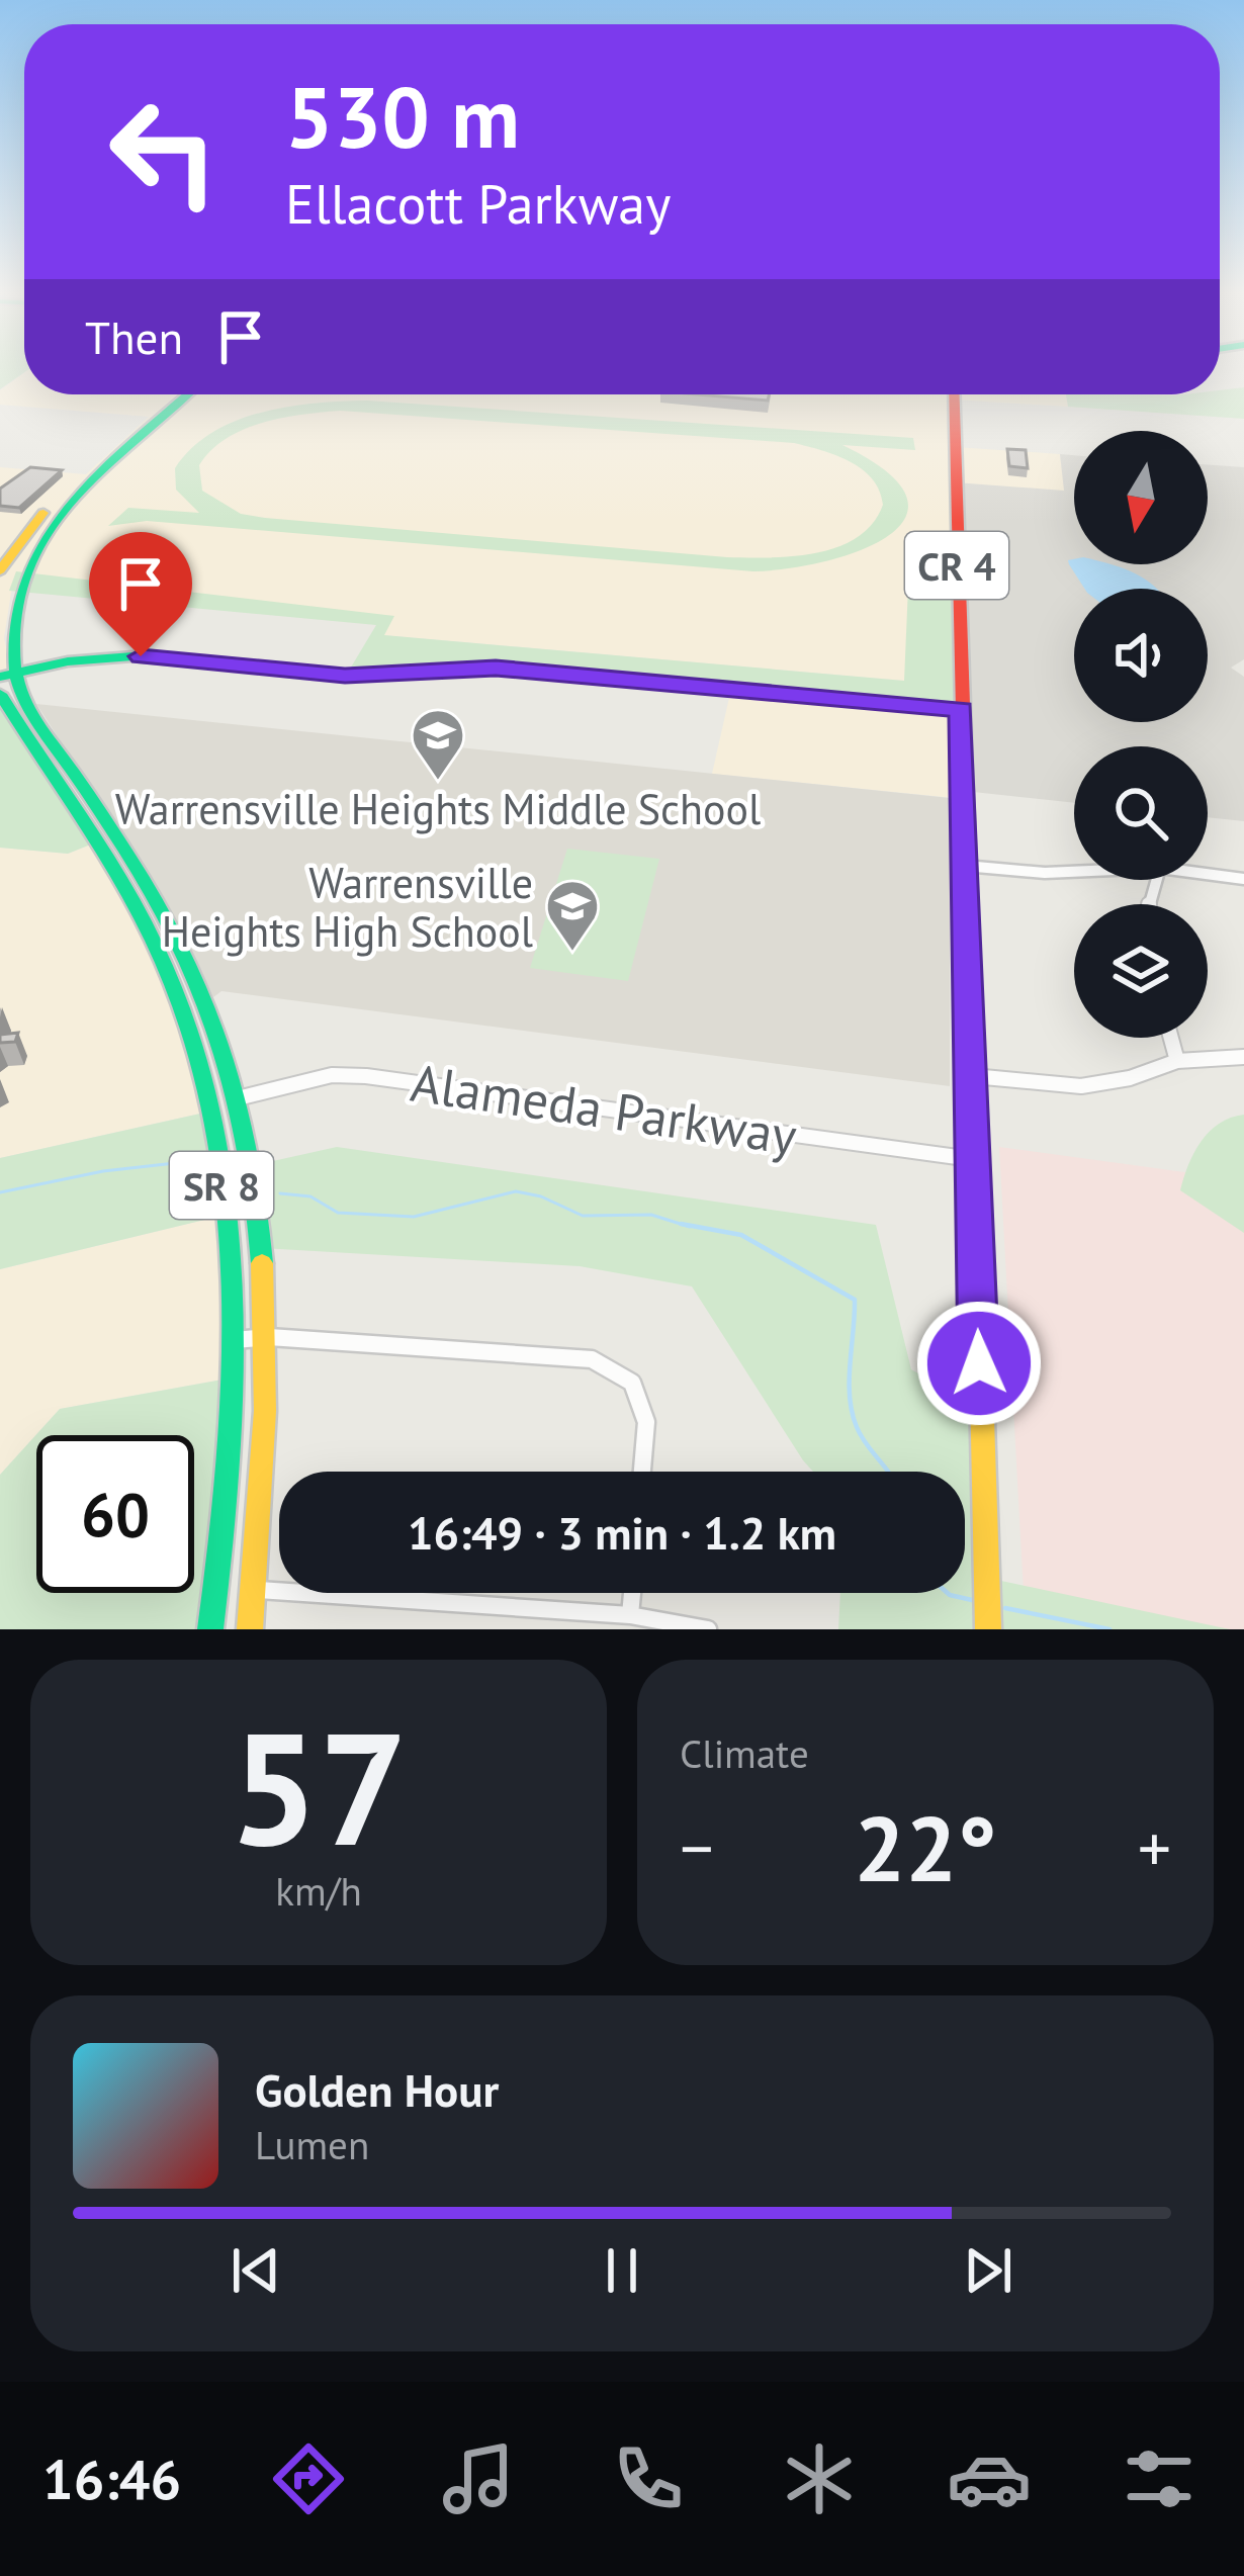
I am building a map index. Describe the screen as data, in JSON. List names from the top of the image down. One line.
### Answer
{"streets":{"main road":["CR 4","SR 8"],"street":["Alameda Parkway"]},"crossings":[["CR 4","Alameda Parkway"],["Alameda Parkway","SR 8"]],"places":{"school or university":["Warrensville Heights Middle School","Warrensville Heights High School"]},"north":"bottom","page":{"turn":["530 m","Ellacott Parkway"],"then":"Then","limit":"60","trip":"16:49 · 3 min · 1.2 km","tile":[["57","km/h"],"Climate"],"heat":["−","22°","+"],"song":["Golden Hour","Lumen"],"tabs":"16:46"}}
